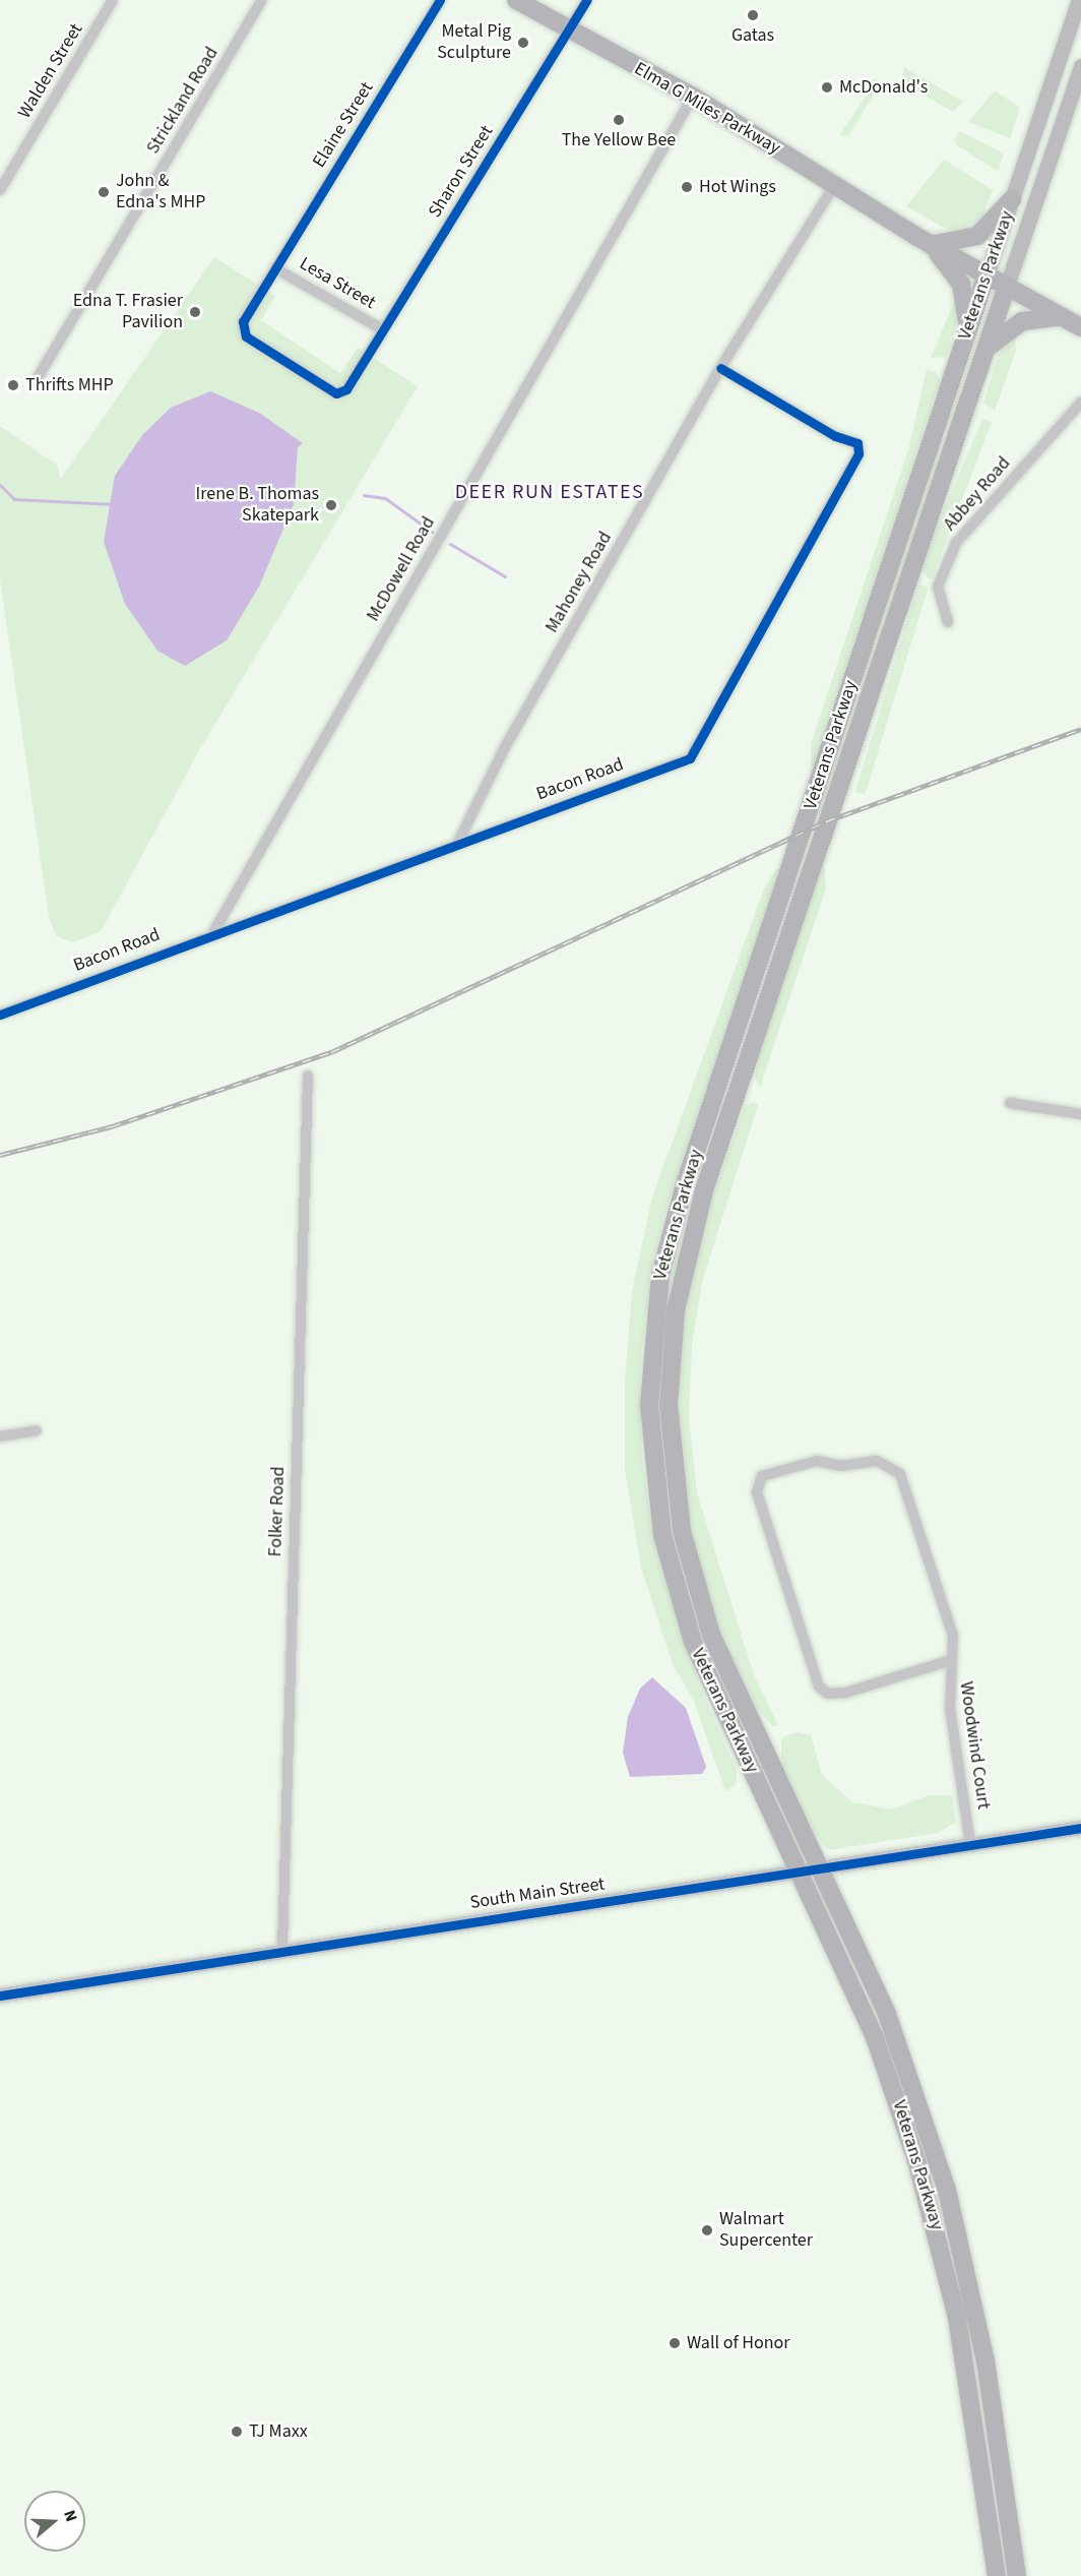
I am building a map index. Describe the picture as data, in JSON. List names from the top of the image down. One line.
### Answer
{"streets":{"main road":["Elma G Miles Parkway","Veterans Parkway"],"street":["Walden Street","Strickland Road","Elaine Street","Sharon Street","Lesa Street","Abbey Road","McDowell Road","Mahoney Road","Bacon Road","Folker Road","Woodwind Court","South Main Street"]},"crossings":[["Elma G Miles Parkway","Sharon Street"],["Elma G Miles Parkway","Veterans Parkway"],["Elma G Miles Parkway","McDowell Road"],["Elma G Miles Parkway","Mahoney Road"],["Elaine Street","Sharon Street"],["Elaine Street","Lesa Street"],["Sharon Street","Lesa Street"],["Veterans Parkway","South Main Street"],["McDowell Road","Bacon Road"],["Mahoney Road","Bacon Road"],["Folker Road","South Main Street"],["Woodwind Court","South Main Street"]],"districts":["DEER RUN ESTATES"],"places":["Gatas","Metal Pig Sculpture","McDonald's","The Yellow Bee","Hot Wings","John & Edna's MHP","Edna T. Frasier Pavilion","Thrifts MHP","Irene B. Thomas Skatepark","Walmart Supercenter","Wall of Honor","TJ Maxx"],"north":"right"}
